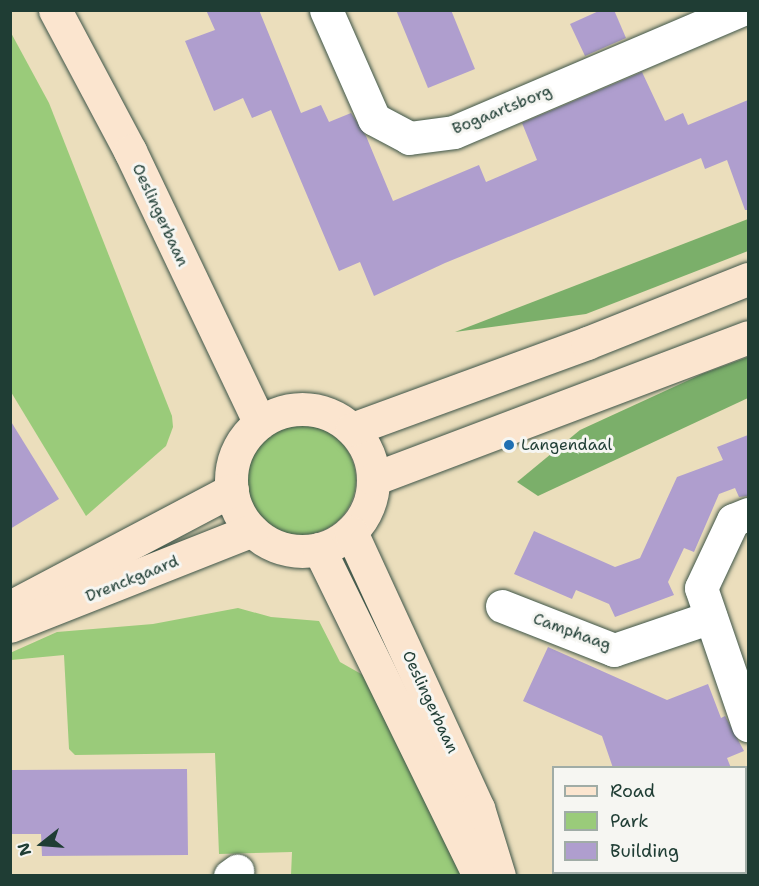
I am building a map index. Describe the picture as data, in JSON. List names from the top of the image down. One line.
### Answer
{"streets":{"main road":["Oeslingerbaan","Drenckgaard"],"street":["Bogaartsborg","Camphaag"]},"crossings":[["Oeslingerbaan","Drenckgaard"]],"places":["Langendaal"],"legend":["Road","Park","Building"],"north":"left"}
